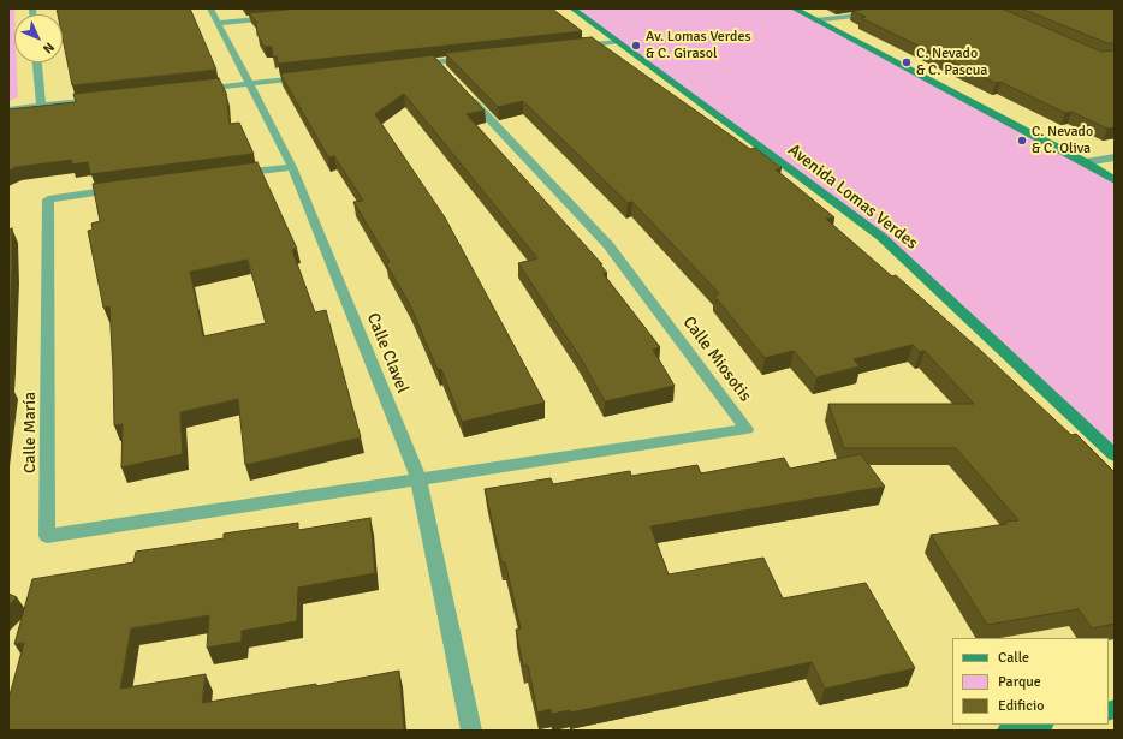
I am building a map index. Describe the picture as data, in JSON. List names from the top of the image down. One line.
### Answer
{"streets":{"street":["Avenida Lomas Verdes","Calle Clavel","Calle Miosotis","Calle María"]},"crossings":[["Calle Clavel","Calle Miosotis"],["Calle Clavel","Calle María"],["Calle Miosotis","Calle María"]],"places":["Av. Lomas Verdes & C. Girasol","C. Nevado & C. Pascua","C. Nevado & C. Oliva"],"legend":["Calle","Parque","Edificio"],"north":"bottom right"}
